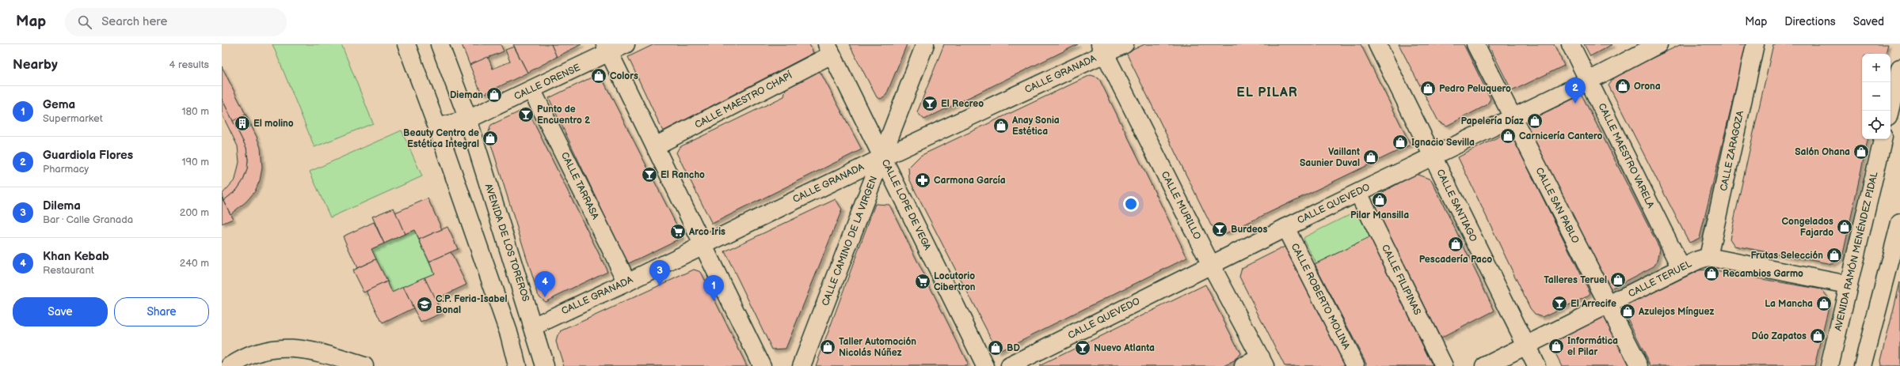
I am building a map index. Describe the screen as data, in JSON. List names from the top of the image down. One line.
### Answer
{"streets":{"street":["CALLE GRANADA","CALLE ORENSE","CALLE MAESTRO CHAPÍ","CALLE ZARAGOZA","CALLE MAESTRO VARELA","CALLE TARRASA","CALLE QUEVEDO","CALLE LOPE DE VEGA","CALLE MURILLO","CALLE SANTIAGO","CALLE SAN PABLO","CALLE CAMINO DE LA VIRGEN","AVENIDA DE LOS TOREROS","AVENIDA RAMÓN MENÉNDEZ PIDAL","CALLE TERUEL","CALLE FILIPINAS","CALLE ROBERTO MOLINA"]},"crossings":[["CALLE GRANADA","CALLE TARRASA"],["CALLE GRANADA","CALLE LOPE DE VEGA"],["CALLE GRANADA","CALLE MURILLO"],["CALLE GRANADA","CALLE CAMINO DE LA VIRGEN"],["CALLE GRANADA","AVENIDA DE LOS TOREROS"],["CALLE ORENSE","CALLE TARRASA"],["CALLE ORENSE","AVENIDA DE LOS TOREROS"],["CALLE MAESTRO CHAPÍ","CALLE LOPE DE VEGA"],["CALLE ZARAGOZA","CALLE TERUEL"],["CALLE MAESTRO VARELA","CALLE QUEVEDO"],["CALLE MAESTRO VARELA","CALLE TERUEL"],["CALLE QUEVEDO","CALLE MURILLO"],["CALLE QUEVEDO","CALLE SANTIAGO"],["CALLE QUEVEDO","CALLE SAN PABLO"],["CALLE QUEVEDO","CALLE FILIPINAS"],["CALLE QUEVEDO","CALLE ROBERTO MOLINA"],["CALLE LOPE DE VEGA","CALLE CAMINO DE LA VIRGEN"],["CALLE SANTIAGO","CALLE TERUEL"],["CALLE SAN PABLO","CALLE TERUEL"],["AVENIDA RAMÓN MENÉNDEZ PIDAL","CALLE TERUEL"]],"districts":["EL PILAR"],"places":{"shop":["Colors","Orona","Pedro Peluquero","Dieman","Papelería Díaz","Anay Sonia Estética","Carnicería Cantero","Beauty Centro de Estética Integral","Ignacio Sevilla","Salón Ohana","Vaillant Saunier Duval","Pilar Mansilla","Congelados Fajardo","Pescadería Paco","Frutas Selección","Recambios Garmo","Talleres Teruel","La Mancha","Azulejos Mínguez","Dúo Zapatos","Informática el Pilar","Taller Automoción Nicolás Núñez","BD"],"bar":["El Recreo","Punto de Encuentro 2","El Rancho","Burdeos","El Arrecife","Nuevo Atlanta"],"building":["El molino"],"pharmacy":["Carmona García"],"supermarket":["Arco Iris","Locutorio Cibertron"],"school or university":["C.P. Feria-Isabel Bonal"]},"page":{"header":"Map","search":"Search here","nav":["Map","Directions","Saved"],"heading":["Nearby","4 results"],"map_buttons":["+","−"],"pins":["2","3","4","1"],"list":[{"mark":"1","name":"Gema","note":"Supermarket","value":"180 m"},{"mark":"2","name":"Guardiola Flores","note":"Pharmacy","value":"190 m"},{"mark":"3","name":"Dilema","note":"Bar · Calle Granada","value":"200 m"},{"mark":"4","name":"Khan Kebab","note":"Restaurant","value":"240 m"}],"buttons":["Save","Share"]}}
